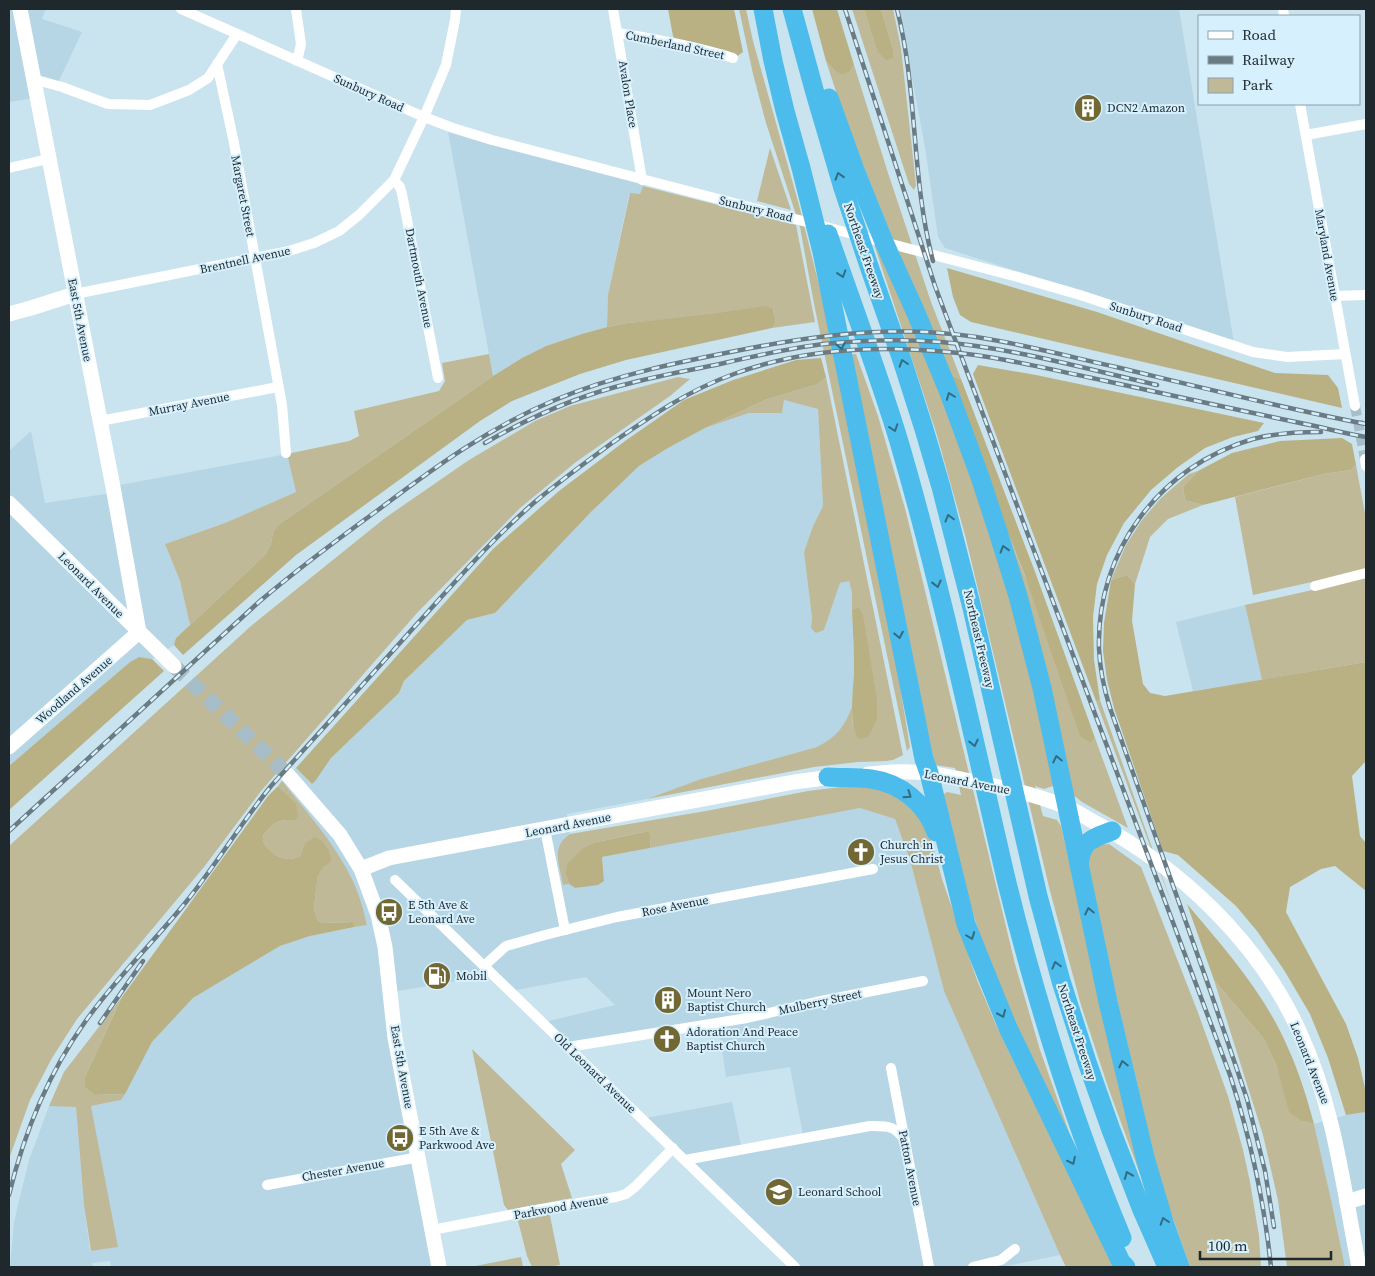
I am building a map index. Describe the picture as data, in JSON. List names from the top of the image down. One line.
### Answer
{"streets":{"highway":["Northeast Freeway"],"main road":["Brentnell Avenue","East 5th Avenue","Leonard Avenue","Woodland Avenue"],"street":["Cumberland Street","Sunbury Road","Avalon Place","Margaret Street","Maryland Avenue","Dartmouth Avenue","Murray Avenue","Rose Avenue","Mulberry Street","Old Leonard Avenue","Patton Avenue","Chester Avenue","Parkwood Avenue"]},"crossings":[["Cumberland Street","Avalon Place"],["Sunbury Road","Avalon Place"],["Sunbury Road","Maryland Avenue"],["Sunbury Road","Brentnell Avenue"],["Margaret Street","Brentnell Avenue"],["Margaret Street","Murray Avenue"],["Brentnell Avenue","Dartmouth Avenue"],["Brentnell Avenue","East 5th Avenue"],["East 5th Avenue","Murray Avenue"],["East 5th Avenue","Leonard Avenue"],["East 5th Avenue","Woodland Avenue"],["East 5th Avenue","Chester Avenue"],["East 5th Avenue","Parkwood Avenue"],["Leonard Avenue","Woodland Avenue"],["Rose Avenue","Old Leonard Avenue"],["Mulberry Street","Old Leonard Avenue"],["Old Leonard Avenue","Parkwood Avenue"]],"places":{"building":["DCN2 Amazon","Mount Nero Baptist Church"],"church":["Church in Jesus Christ","Adoration And Peace Baptist Church"],"bus stop":["E 5th Ave & Leonard Ave","E 5th Ave & Parkwood Ave"],"fuel station":["Mobil"],"school or university":["Leonard School"]},"legend":["Road","Railway","Park"],"scale_bar":"100 m"}
